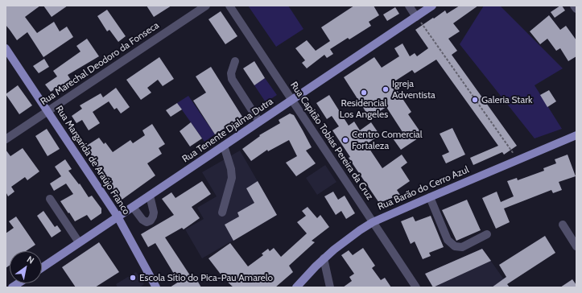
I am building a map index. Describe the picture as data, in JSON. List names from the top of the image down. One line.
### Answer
{"streets":{"main road":["Rua Tenente Djalma Dutra","Rua Margarida de Araújo Franco","Rua Barão do Cerro Azul"],"street":["Rua Marechal Deodoro da Fonseca","Rua Capitão Tobias Pereira da Cruz"]},"crossings":[["Rua Marechal Deodoro da Fonseca","Rua Margarida de Araújo Franco"],["Rua Tenente Djalma Dutra","Rua Capitão Tobias Pereira da Cruz"],["Rua Tenente Djalma Dutra","Rua Margarida de Araújo Franco"],["Rua Capitão Tobias Pereira da Cruz","Rua Barão do Cerro Azul"]],"places":["Igreja Adventista","Residencial Los Angeles","Galeria Stark","Centro Comercial Fortaleza","Escola Sítio do Pica-Pau Amarelo"],"north":"top right"}
